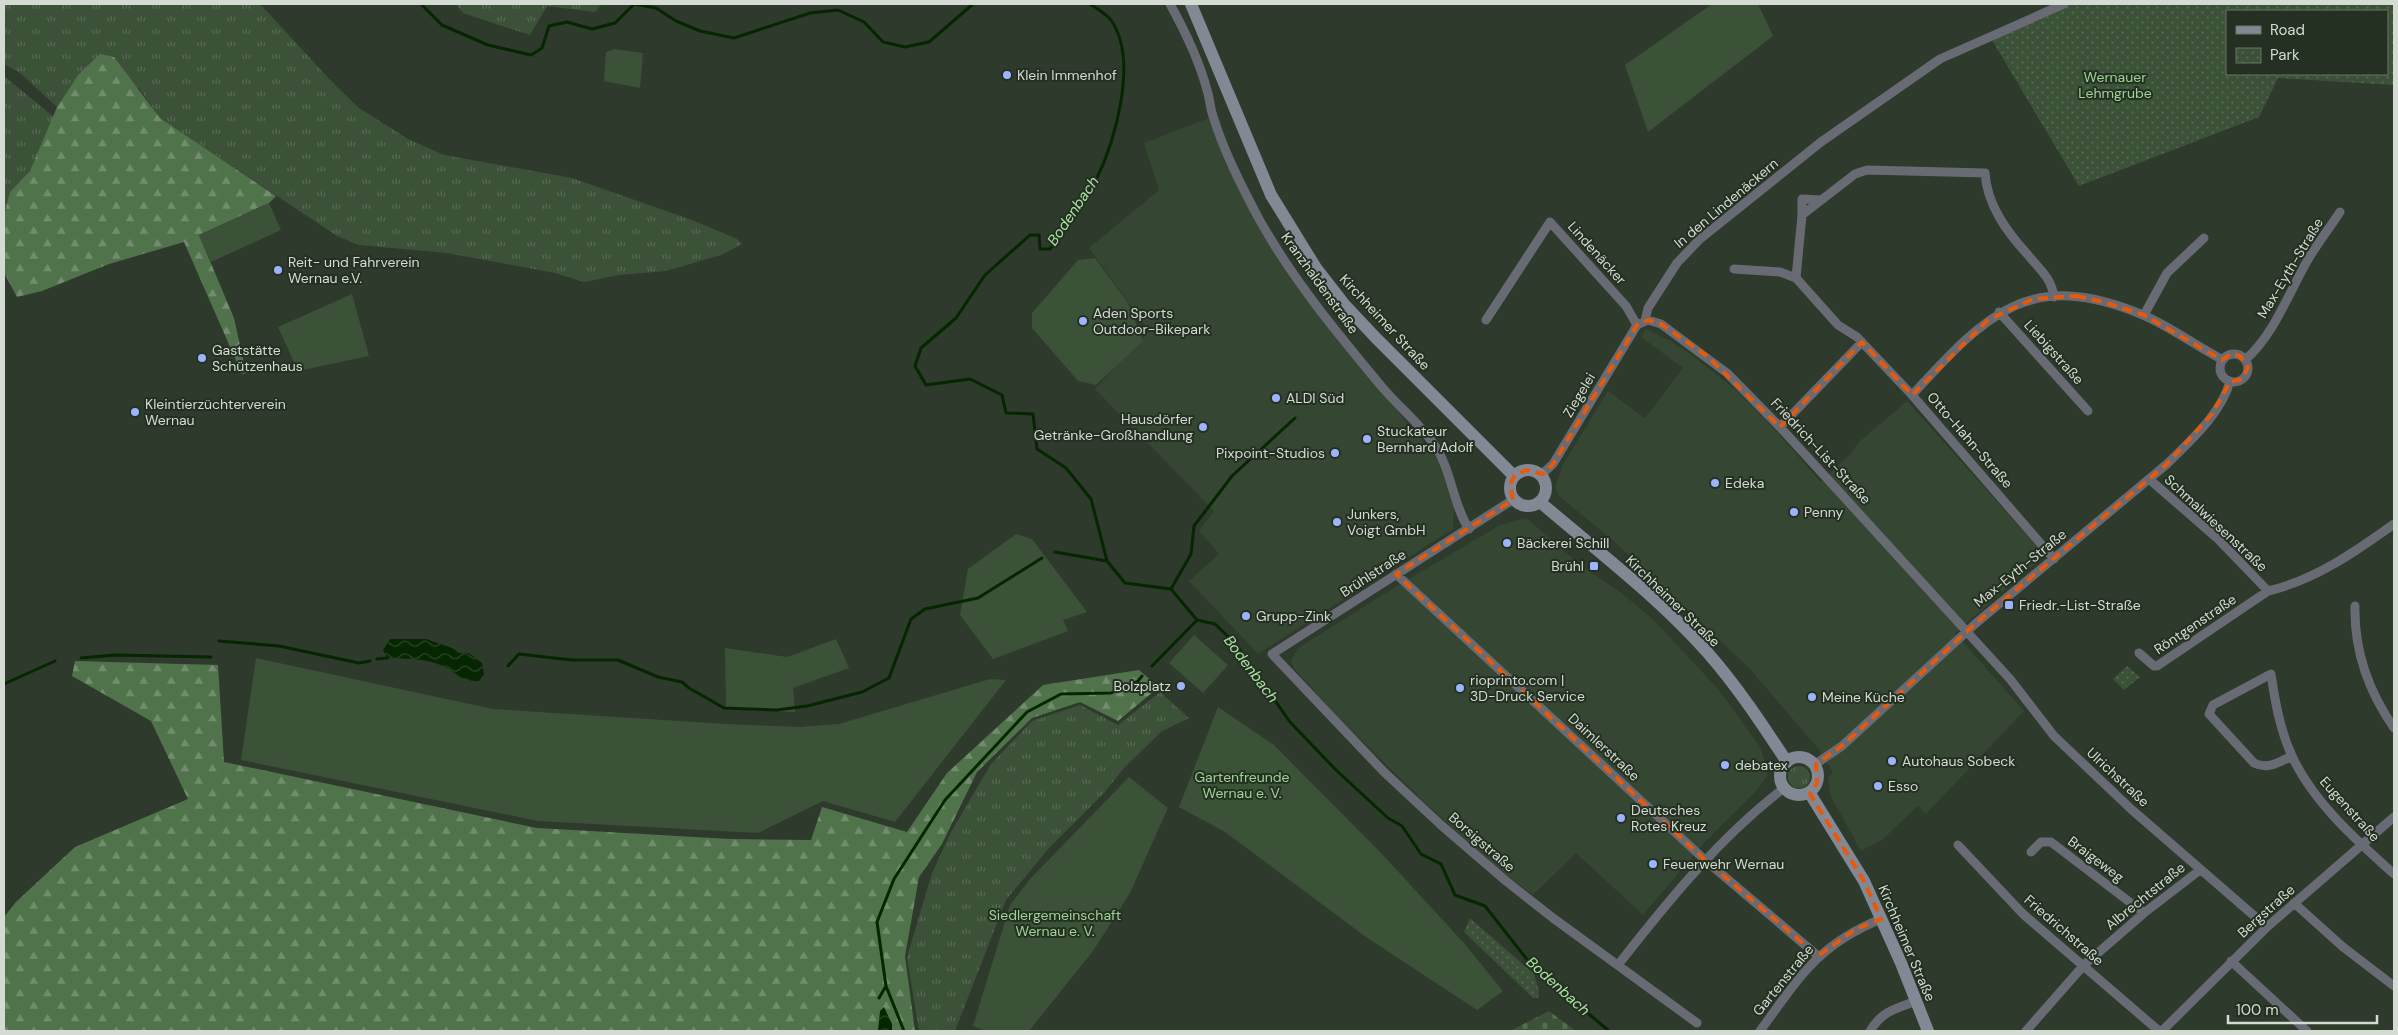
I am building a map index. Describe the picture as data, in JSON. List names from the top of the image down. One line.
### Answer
{"streets":{"main road":["Kirchheimer Straße"],"street":["In den Lindenäckern","Lindenäcker","Max-Eyth-Straße","Kranzhaldenstraße","Liebigstraße","Ziegelei","Otto-Hahn-Straße","Friedrich-List-Straße","Schmalwiesenstraße","Brühlstraße","Röntgenstraße","Daimlerstraße","Ulrichstraße","Eugenstraße","Borsigstraße","Braigeweg","Albrechtstraße","Bergstraße","Friedrichstraße","Gartenstraße"]},"crossings":[["In den Lindenäckern","Friedrich-List-Straße"],["Lindenäcker","Ziegelei"],["Max-Eyth-Straße","Kirchheimer Straße"],["Max-Eyth-Straße","Otto-Hahn-Straße"],["Max-Eyth-Straße","Friedrich-List-Straße"],["Max-Eyth-Straße","Schmalwiesenstraße"],["Max-Eyth-Straße","Ulrichstraße"],["Kranzhaldenstraße","Brühlstraße"],["Kirchheimer Straße","Ziegelei"],["Kirchheimer Straße","Brühlstraße"],["Kirchheimer Straße","Gartenstraße"],["Ziegelei","Brühlstraße"],["Friedrich-List-Straße","Ulrichstraße"],["Schmalwiesenstraße","Röntgenstraße"],["Brühlstraße","Daimlerstraße"],["Brühlstraße","Borsigstraße"],["Daimlerstraße","Gartenstraße"],["Ulrichstraße","Albrechtstraße"],["Ulrichstraße","Bergstraße"],["Eugenstraße","Bergstraße"],["Braigeweg","Albrechtstraße"],["Albrechtstraße","Friedrichstraße"],["Bergstraße","Friedrichstraße"]],"water":["Bodenbach"],"parks":["Wernauer Lehmgrube","Gartenfreunde Wernau e. V.","Siedlergemeinschaft Wernau e. V."],"places":{"other":["Klein Immenhof","Reit- und Fahrverein Wernau e.V.","Aden Sports Outdoor-Bikepark","Gaststätte Schützenhaus","ALDI Süd","Kleintierzüchterverein Wernau","Hausdörfer Getränke-Großhandlung","Stuckateur Bernhard Adolf","Pixpoint-Studios","Edeka","Penny","Junkers, Voigt GmbH","Bäckerei Schill","Grupp-Zink","Bolzplatz","rioprinto.com | 3D-Druck Service","Meine Küche","Autohaus Sobeck","debatex","Esso","Deutsches Rotes Kreuz","Feuerwehr Wernau"],"transit":["Brühl","Friedr.-List-Straße"]},"legend":["Road","Park"],"scale_bar":"100 m"}
